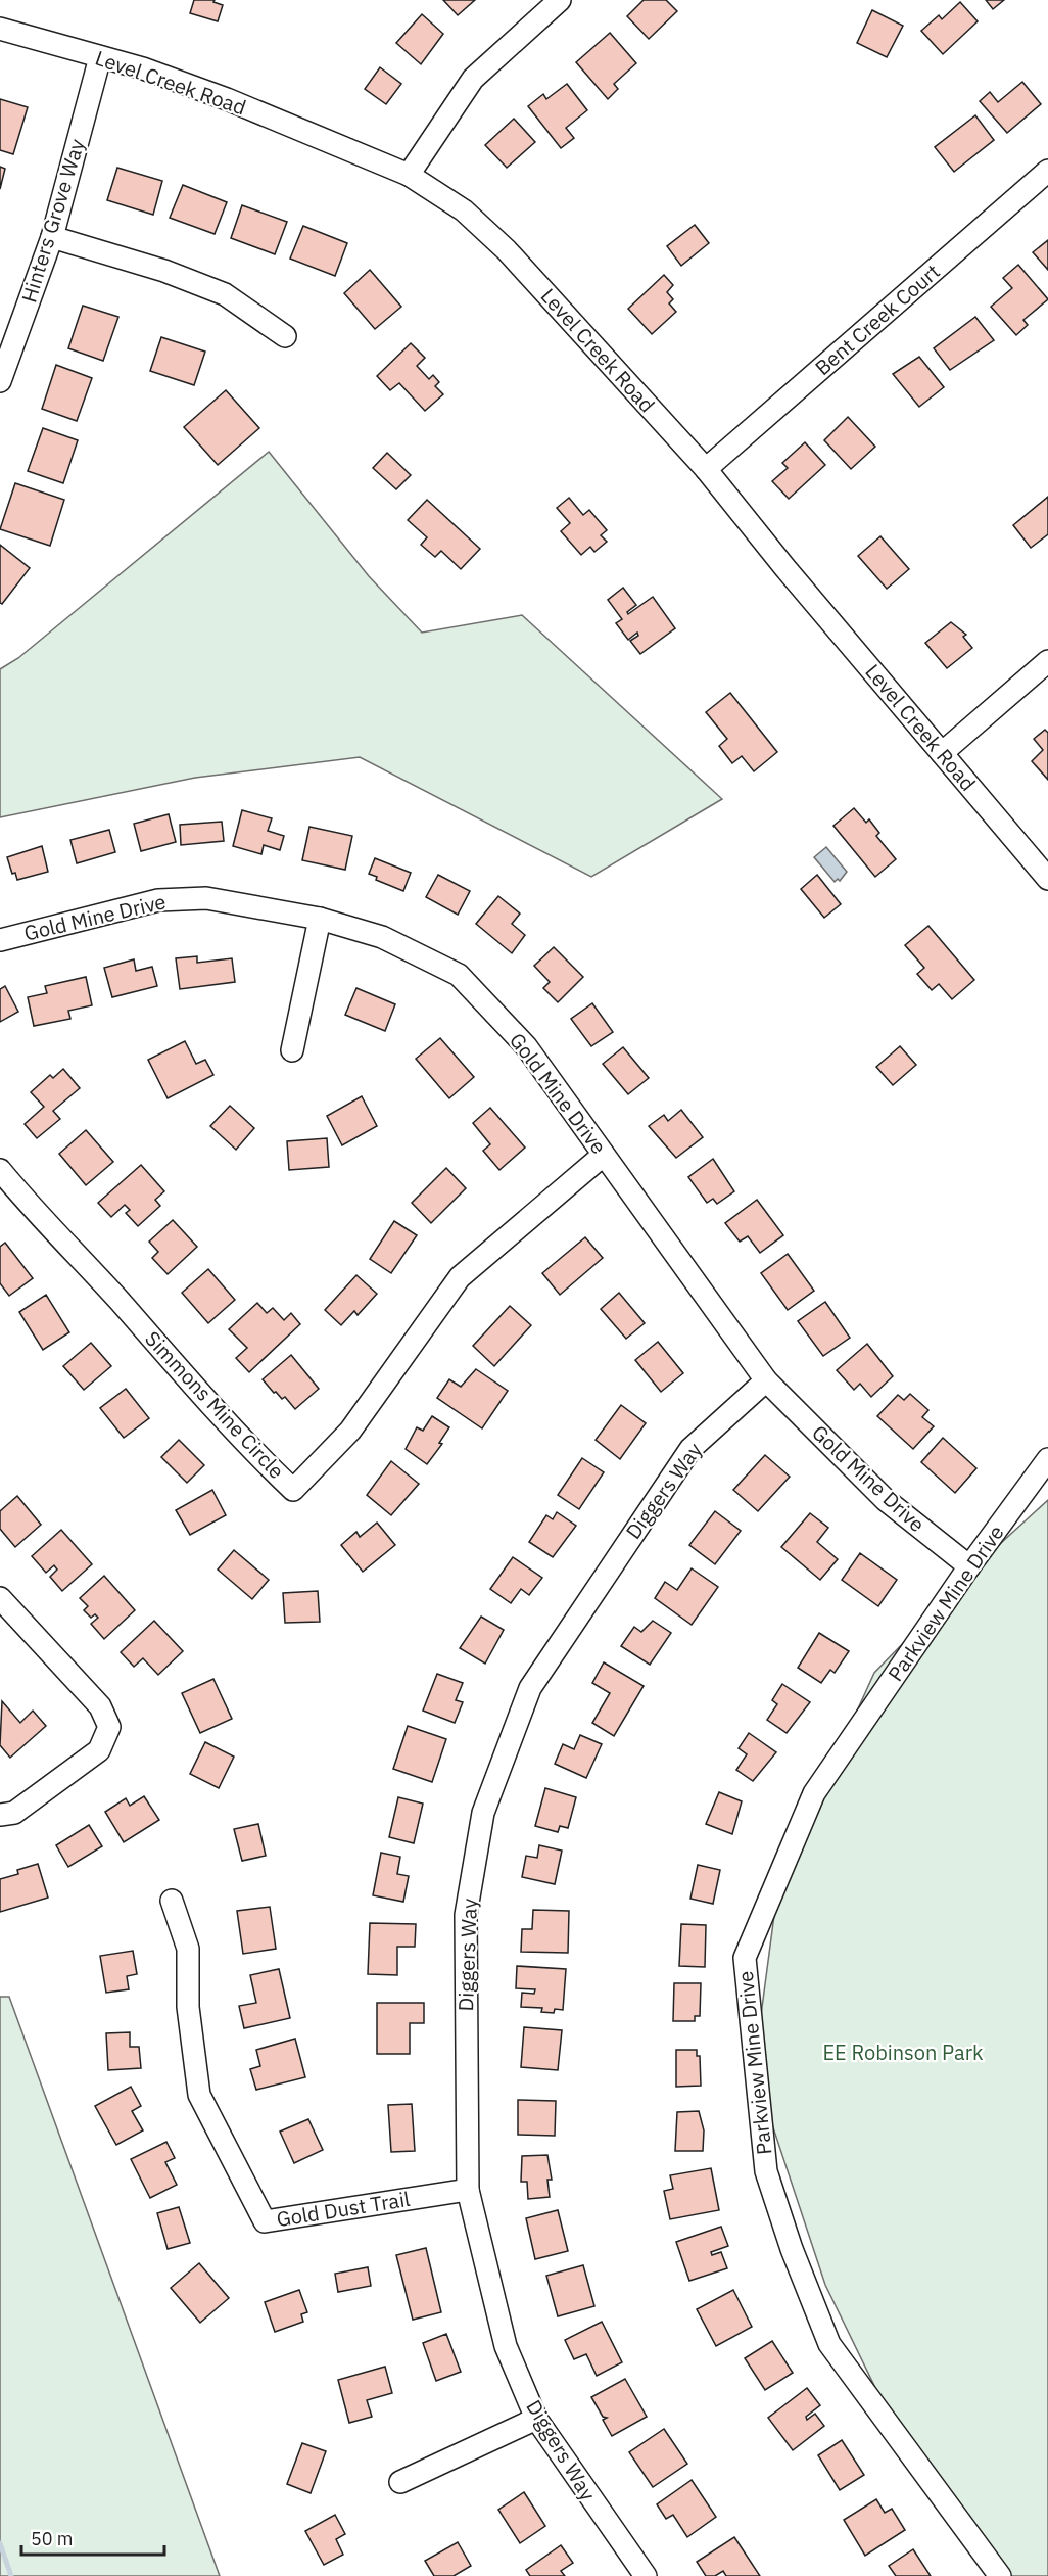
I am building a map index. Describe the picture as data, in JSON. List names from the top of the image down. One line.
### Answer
{"streets":{"street":["Level Creek Road","Hinters Grove Way","Bent Creek Court","Gold Mine Drive","Simmons Mine Circle","Diggers Way","Parkview Mine Drive","Gold Dust Trail"]},"crossings":[["Level Creek Road","Hinters Grove Way"],["Level Creek Road","Bent Creek Court"],["Gold Mine Drive","Simmons Mine Circle"],["Gold Mine Drive","Diggers Way"],["Gold Mine Drive","Parkview Mine Drive"],["Diggers Way","Gold Dust Trail"]],"parks":["EE Robinson Park"],"scale_bar":"50 m"}
